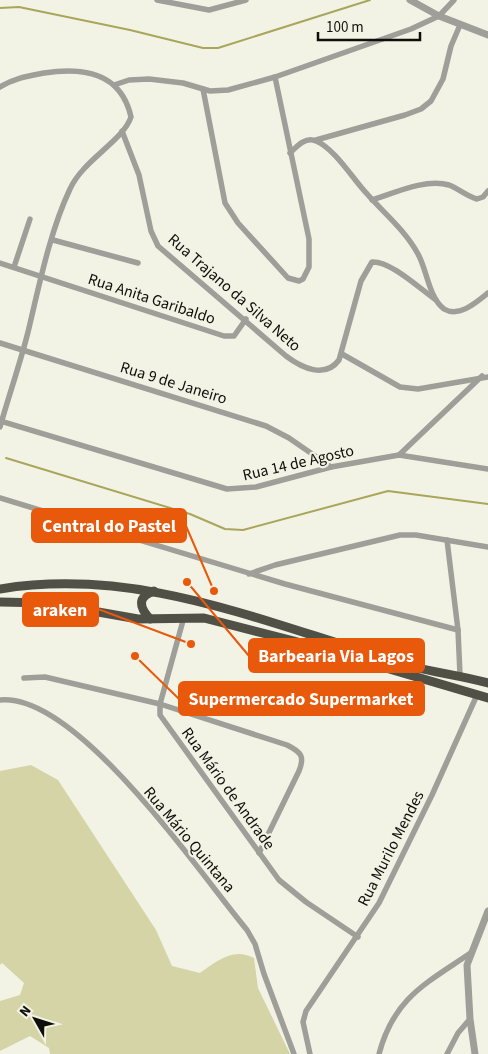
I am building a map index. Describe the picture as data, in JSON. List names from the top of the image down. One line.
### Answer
{"streets":{"street":["Rua Trajano da Silva Neto","Rua Anita Garibaldo","Rua 9 de Janeiro","Rua 14 de Agosto","Rua Mário de Andrade","Rua Mário Quintana","Rua Murilo Mendes"]},"crossings":[["Rua Trajano da Silva Neto","Rua Anita Garibaldo"],["Rua 9 de Janeiro","Rua 14 de Agosto"],["Rua Mário de Andrade","Rua Murilo Mendes"]],"places":["Barbearia Via Lagos","Central do Pastel","araken","Supermercado Supermarket"],"scale_bar":"100 m","north":"top left"}
